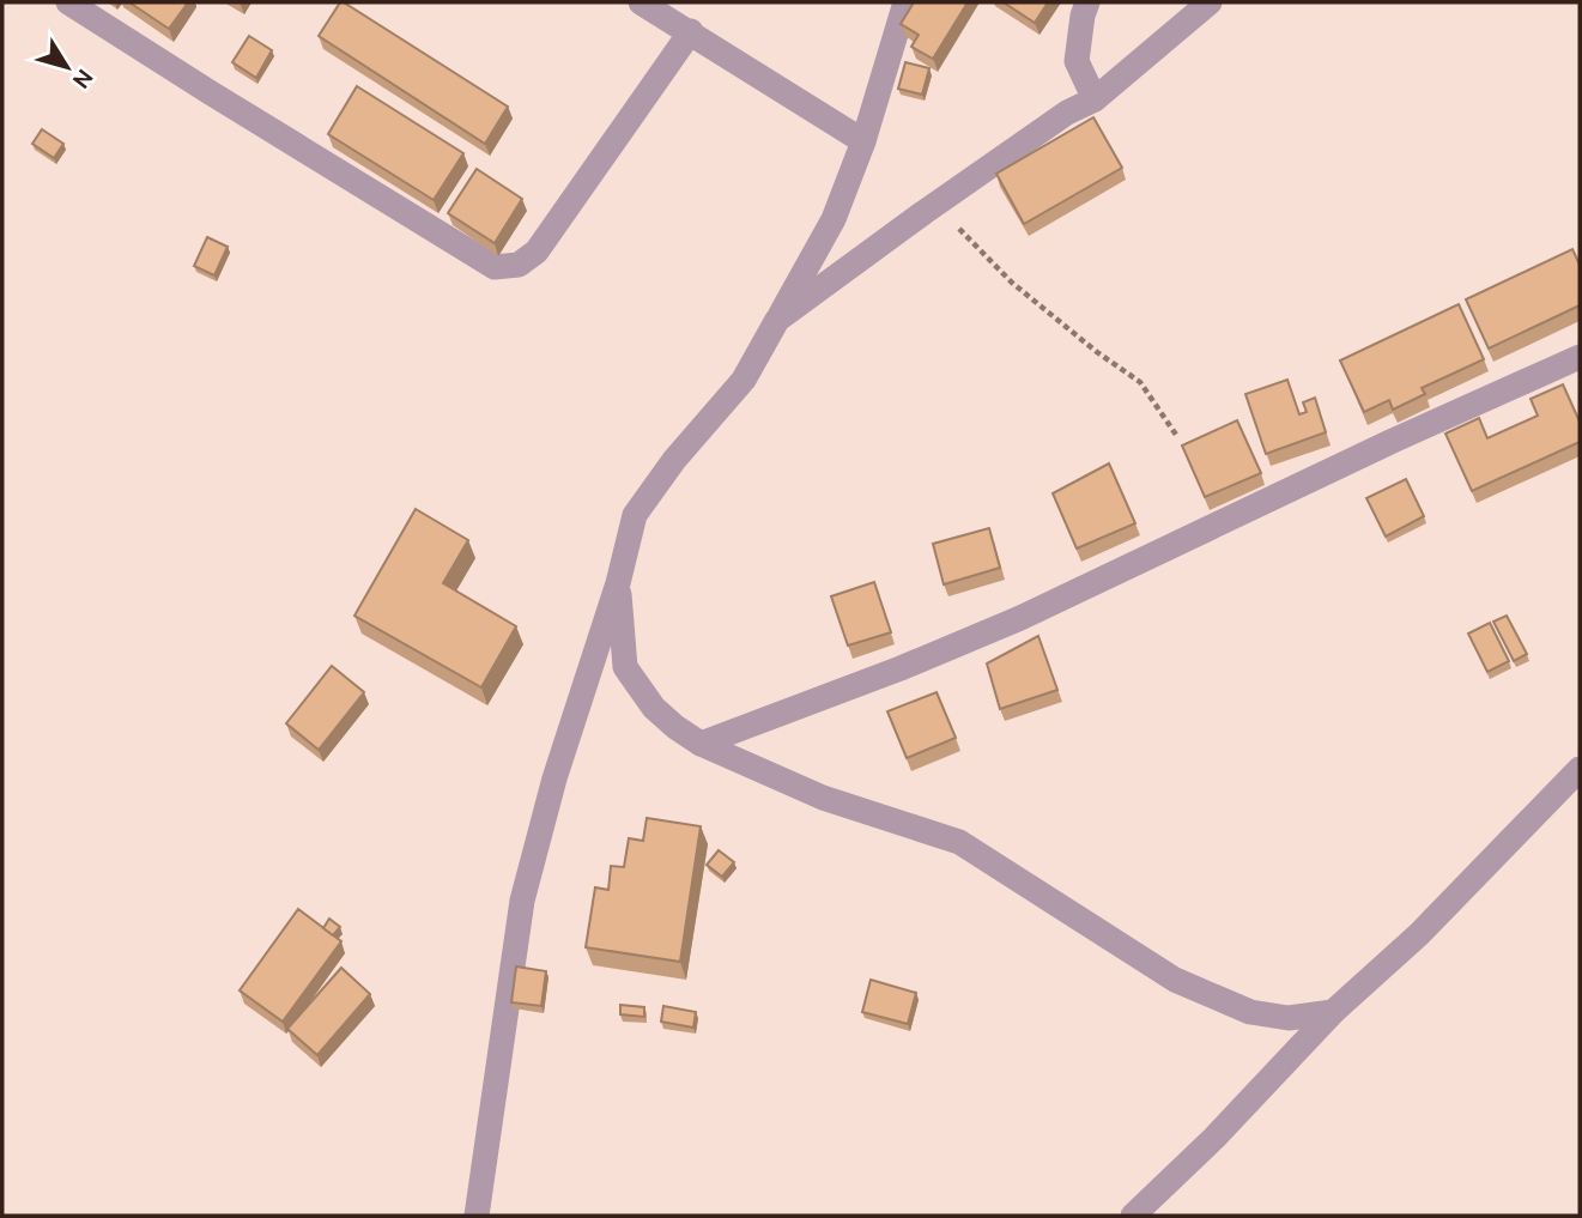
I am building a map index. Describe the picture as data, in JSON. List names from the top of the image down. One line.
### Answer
{"north":"bottom right"}
